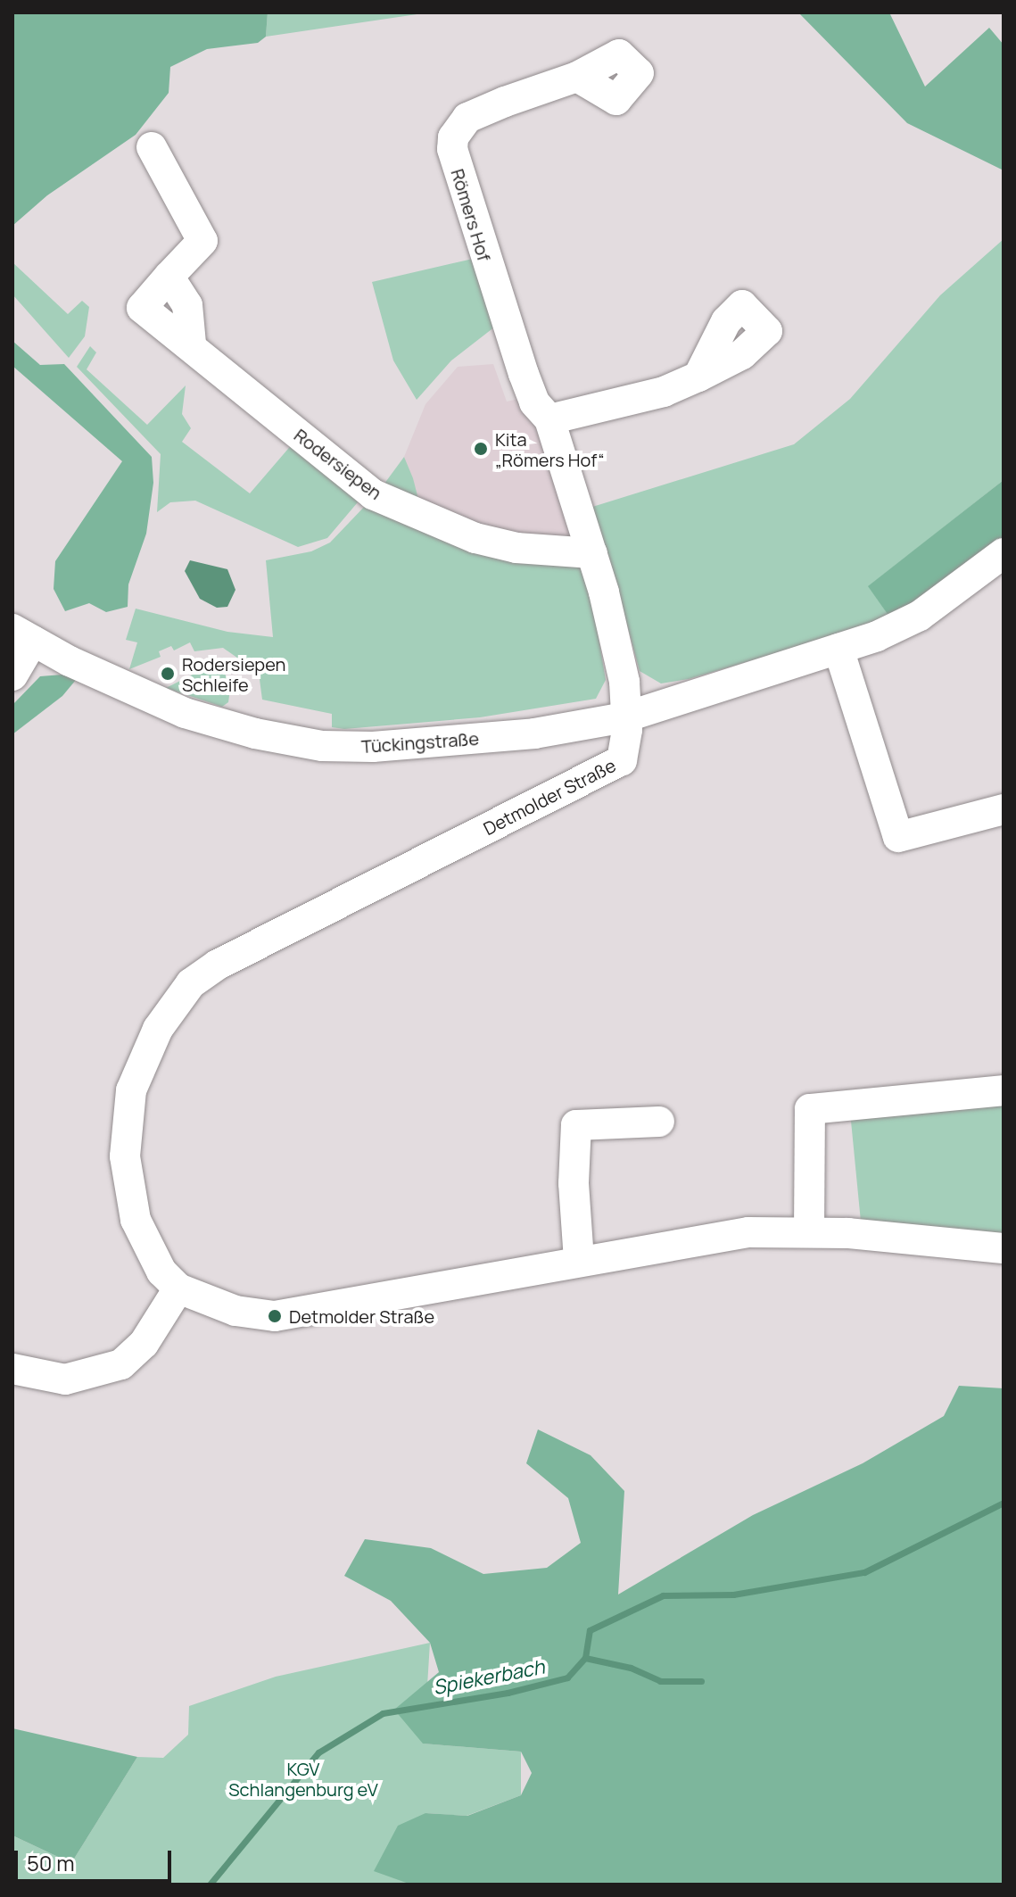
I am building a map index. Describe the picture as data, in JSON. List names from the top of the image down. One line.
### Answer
{"streets":{"street":["Römers Hof","Rodersiepen","Tückingstraße","Detmolder Straße"]},"crossings":[["Römers Hof","Rodersiepen"],["Römers Hof","Tückingstraße"],["Römers Hof","Detmolder Straße"],["Tückingstraße","Detmolder Straße"]],"water":["Spiekerbach"],"parks":["KGV Schlangenburg eV"],"places":["Kita „Römers Hof“","Rodersiepen Schleife","Detmolder Straße"],"scale_bar":"50 m"}
